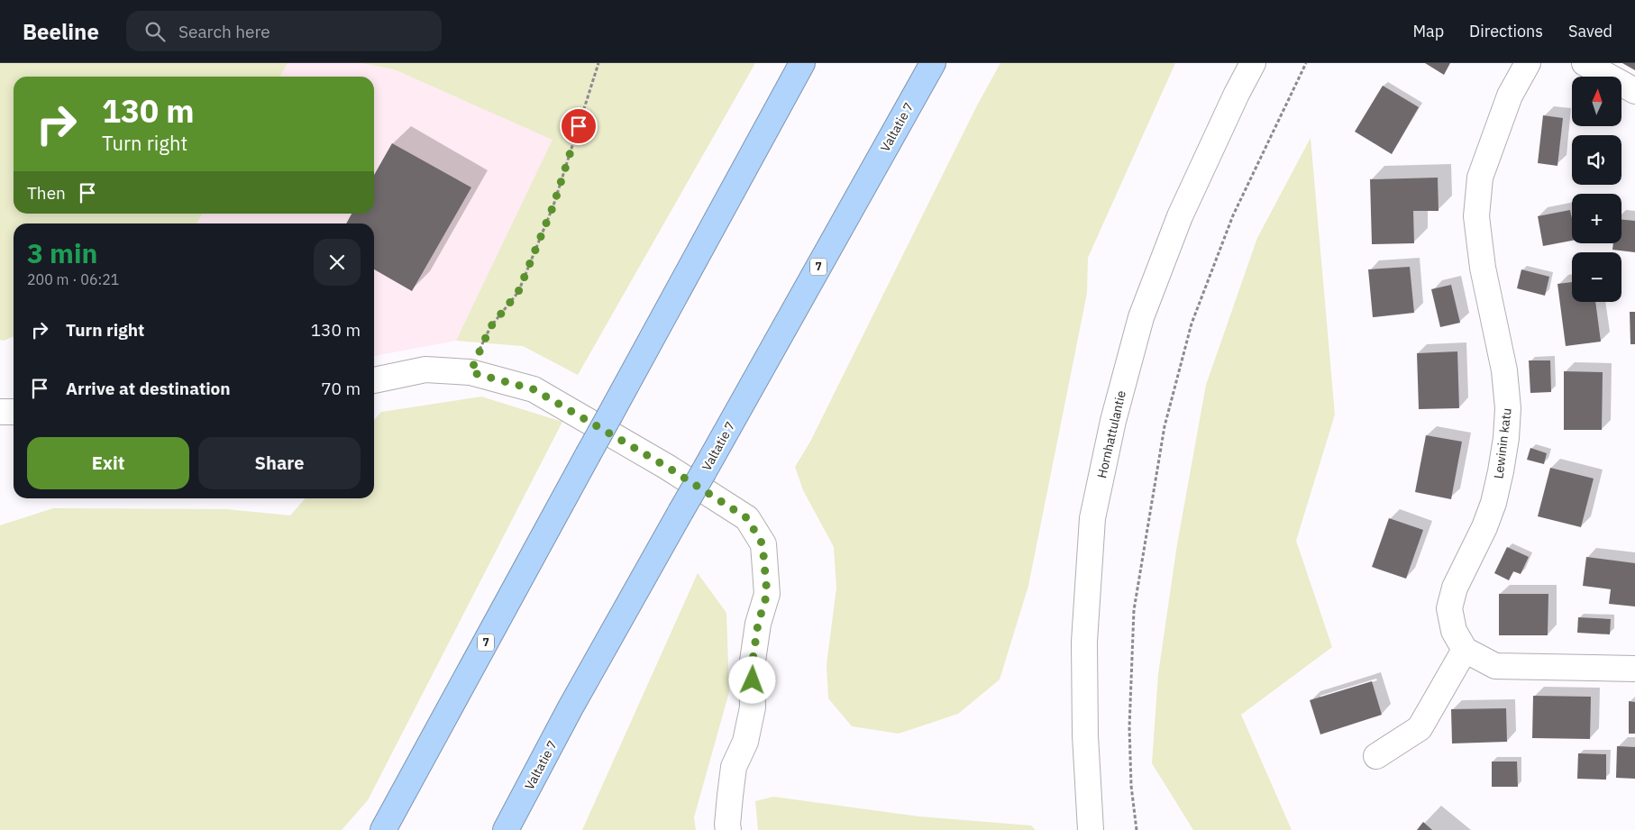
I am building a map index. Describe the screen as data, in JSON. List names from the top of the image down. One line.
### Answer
{"streets":{"highway":["Valtatie 7","7"],"street":["Hornhattulantie","Lewinin katu"]},"north":"top","page":{"header":"Beeline","search":"Search here","nav":["Map","Directions","Saved"],"map_buttons":["+","−"],"turn":["130 m","Turn right"],"then":"Then","heading":["3 min","200 m · 06:21"],"list":[{"name":"Turn right","value":"130 m"},{"name":"Arrive at destination","value":"70 m"}],"buttons":["Exit","Share"]}}
